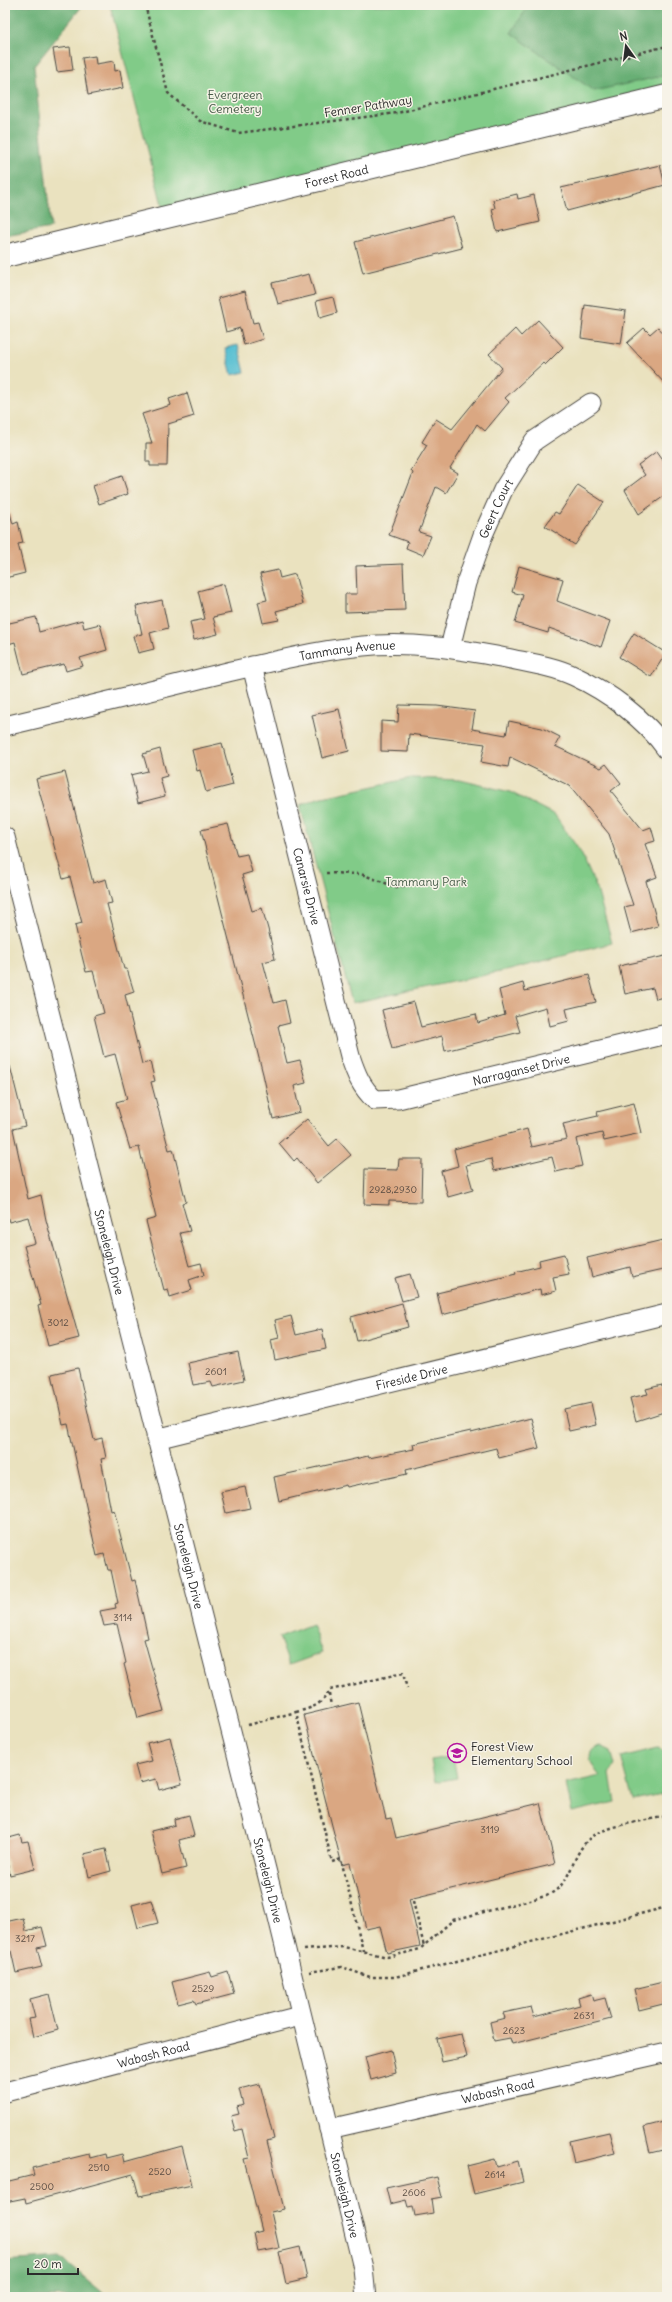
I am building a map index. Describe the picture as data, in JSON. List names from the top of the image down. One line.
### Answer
{"streets":{"street":["Forest Road","Geert Court","Tammany Avenue","Canarsie Drive","Narraganset Drive","Stoneleigh Drive","Fireside Drive","Wabash Road"],"path":["Fenner Pathway"]},"crossings":[["Geert Court","Tammany Avenue"],["Tammany Avenue","Canarsie Drive"],["Canarsie Drive","Narraganset Drive"],["Stoneleigh Drive","Fireside Drive"],["Stoneleigh Drive","Wabash Road"]],"parks":["Evergreen Cemetery","Tammany Park"],"places":{"school or university":["Forest View Elementary School"]},"house_numbers":["2928,2930","3012","2601","3114","3119","3217","2529","2631","2623","2510","2520","2614","2500","2606"],"scale_bar":"20 m","north":"top"}
